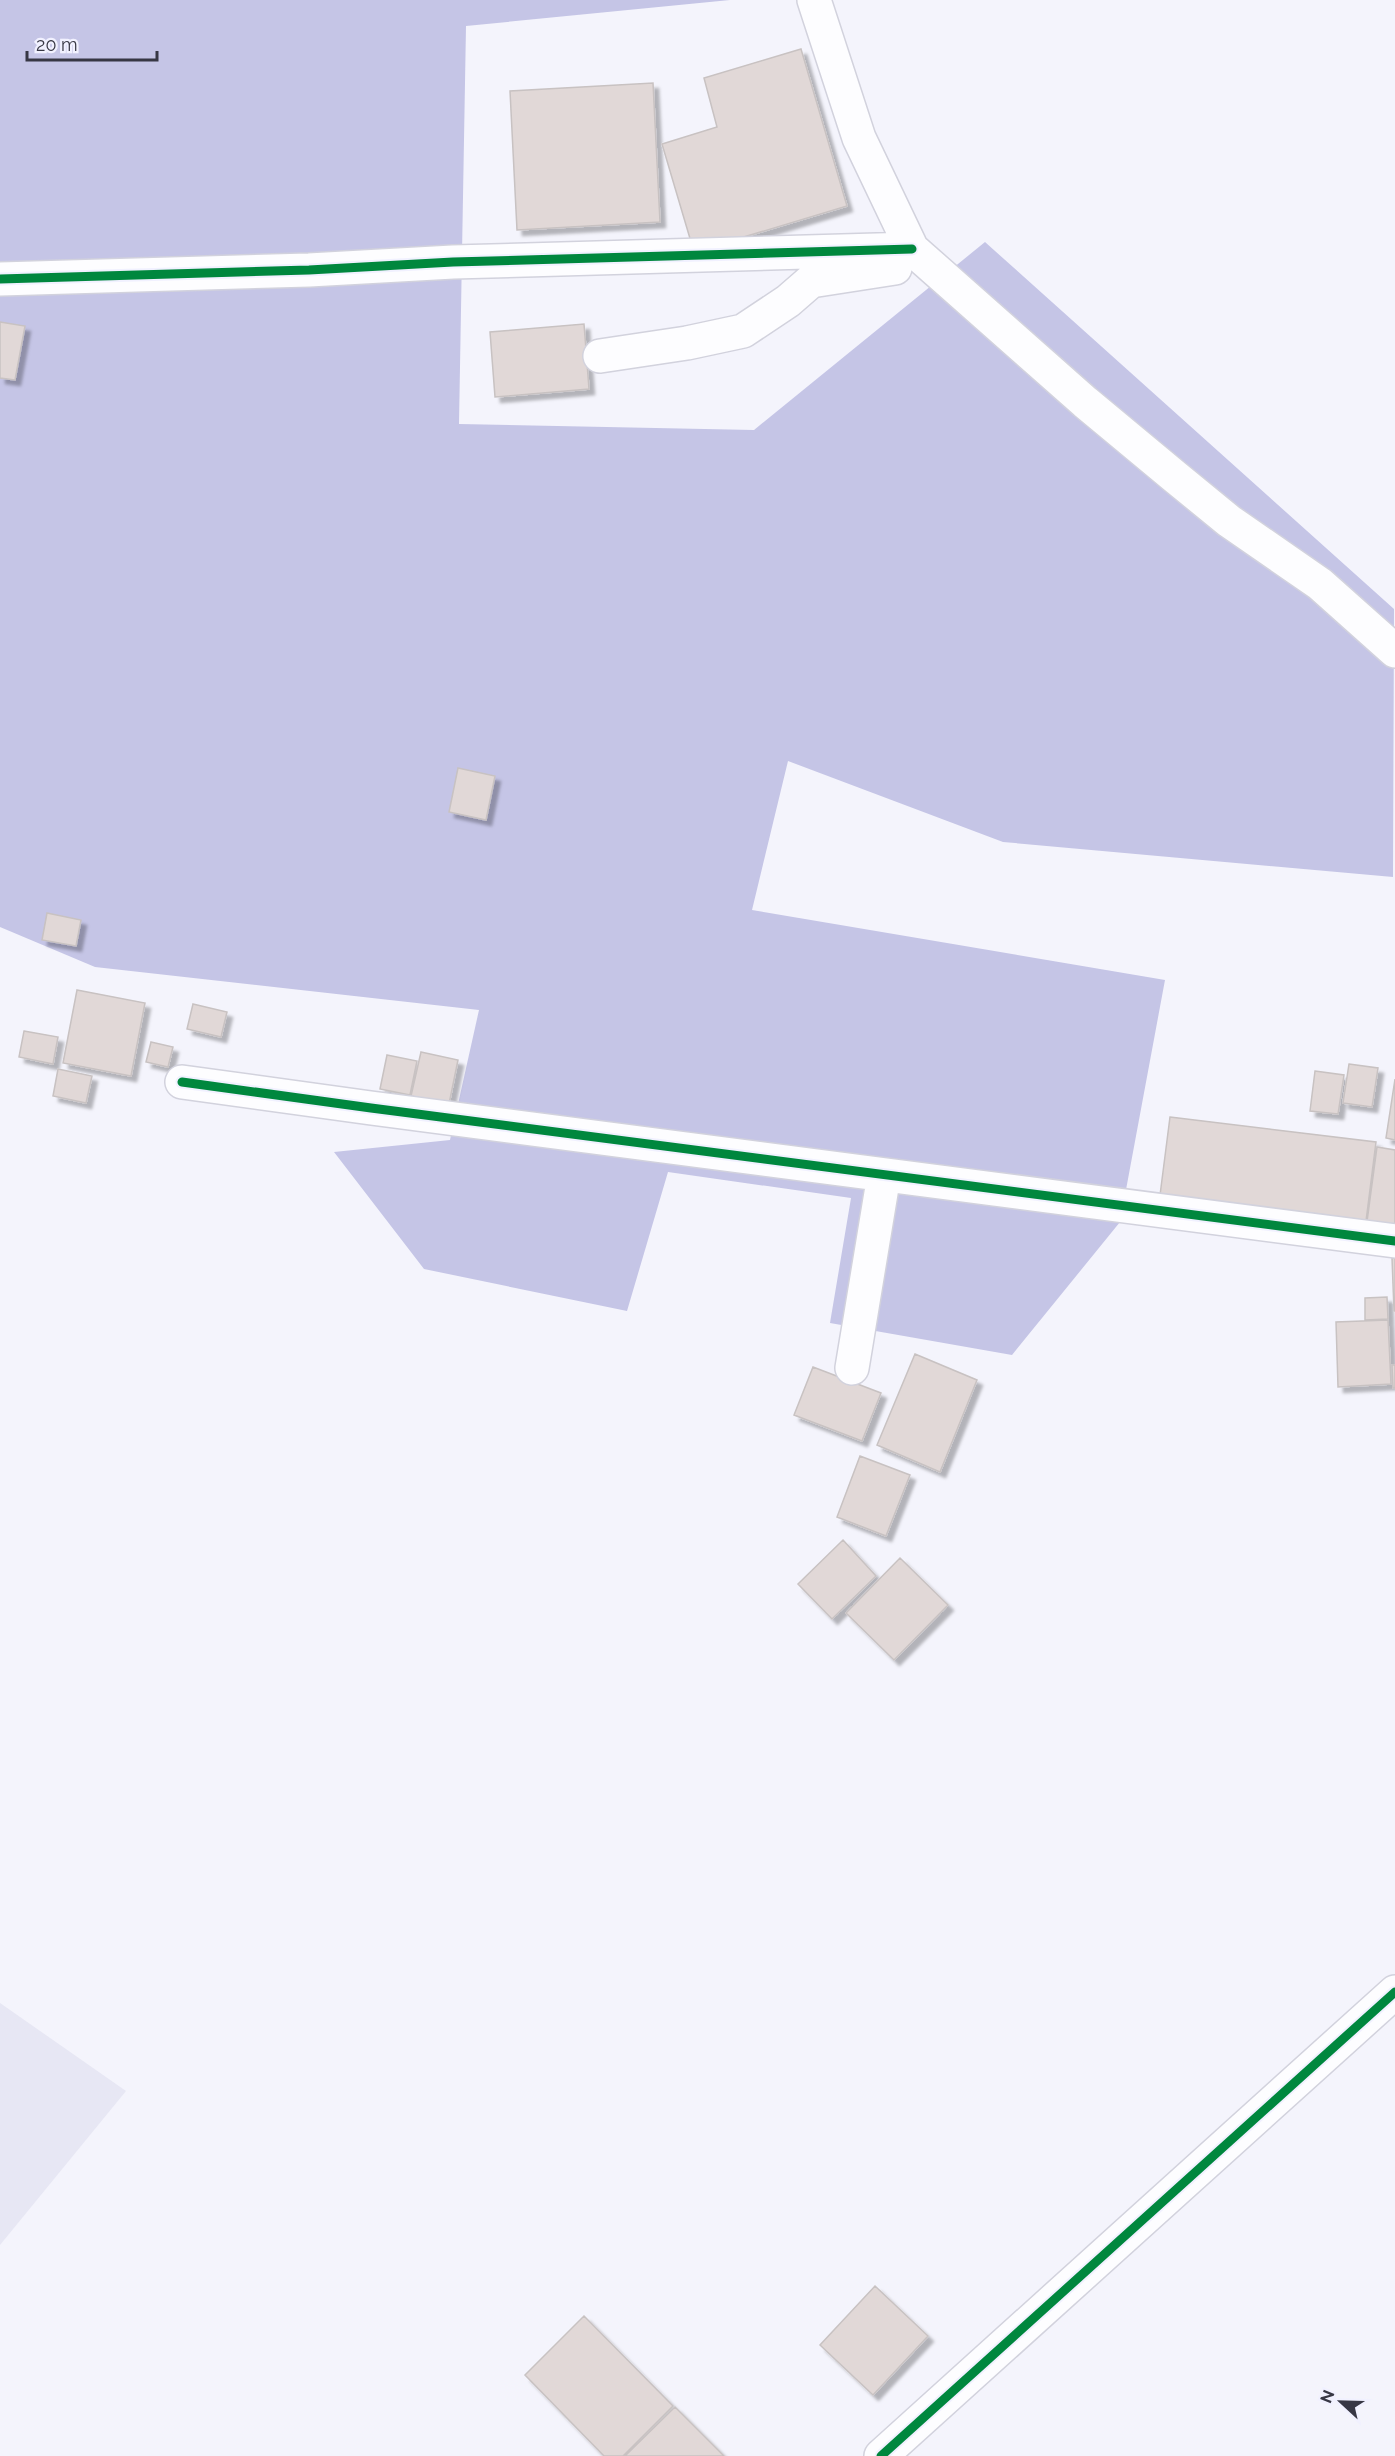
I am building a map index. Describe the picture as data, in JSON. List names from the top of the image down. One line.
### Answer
{"scale_bar":"20 m","north":"left"}
